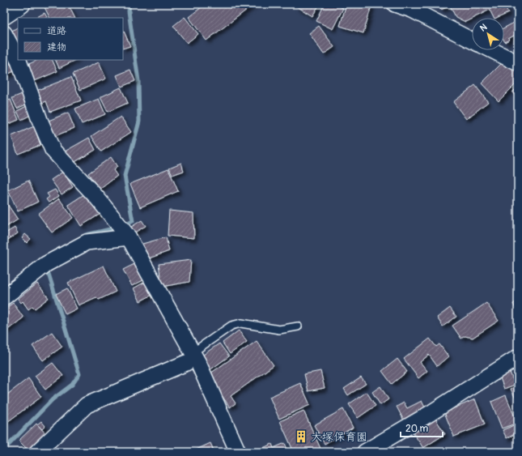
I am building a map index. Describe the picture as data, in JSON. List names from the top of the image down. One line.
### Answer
{"places":{"building":["大塚保育園"]},"legend":["道路","建物"],"scale_bar":"20 m","north":"top left"}
